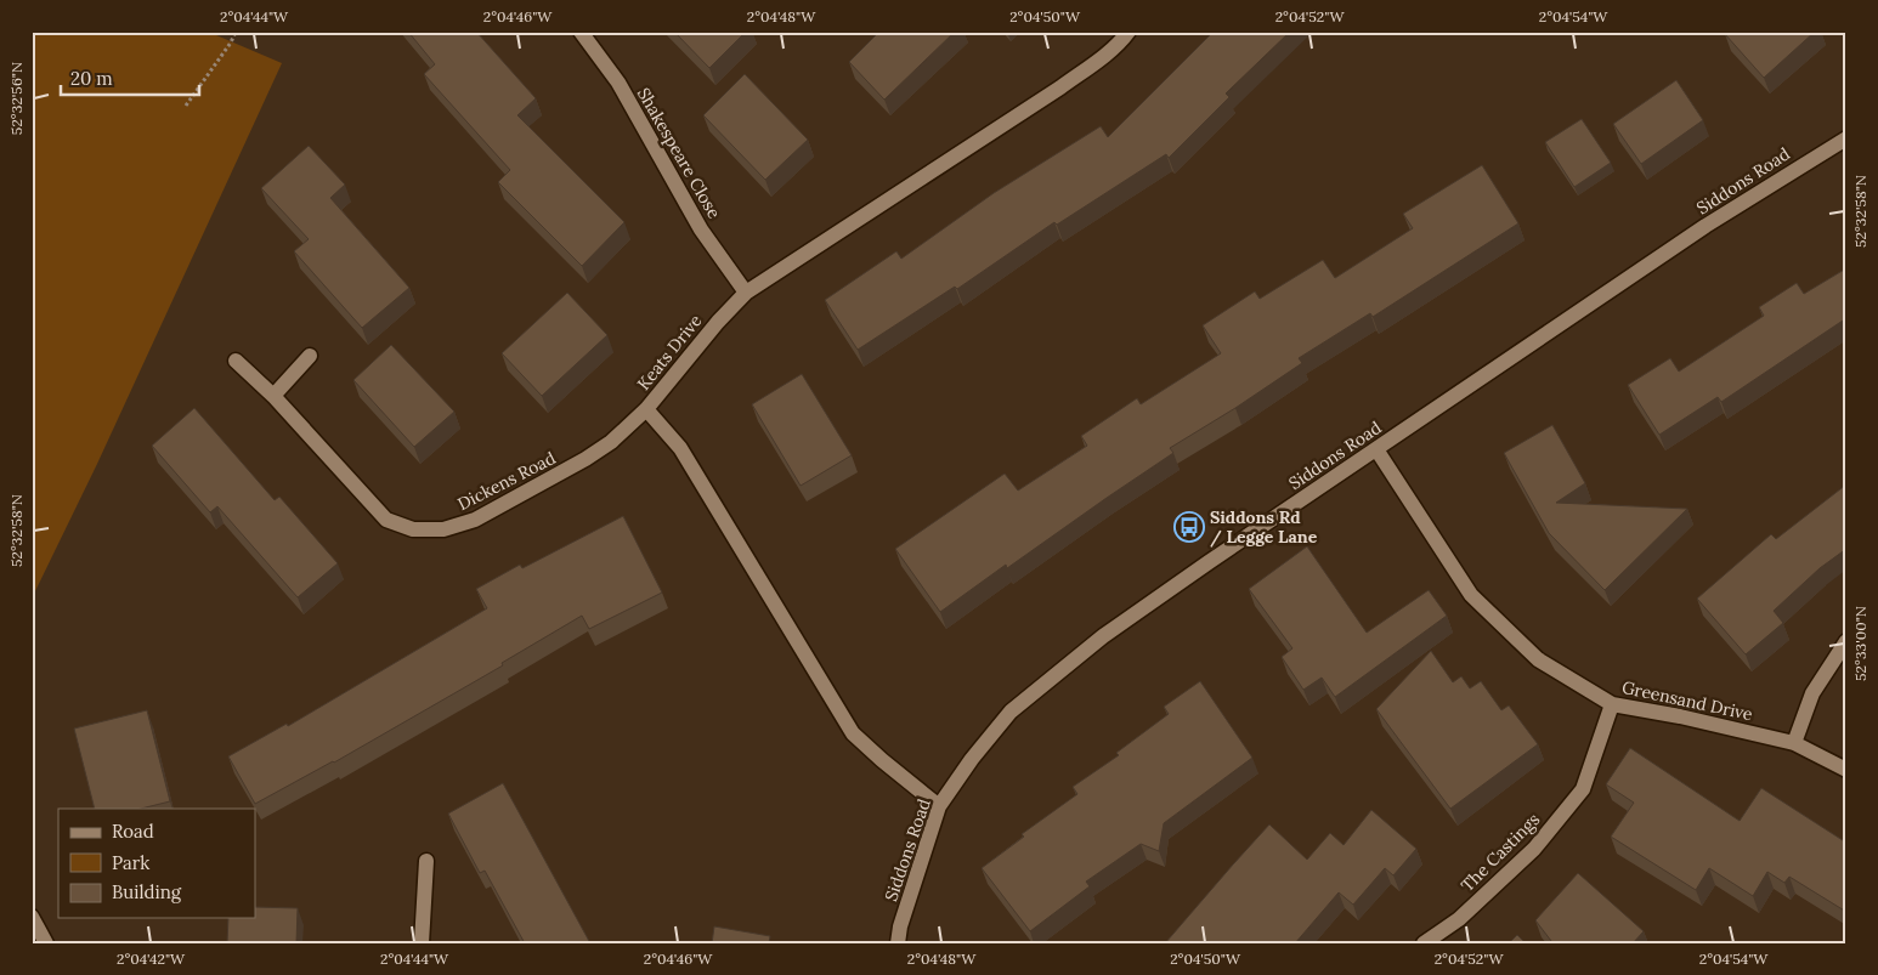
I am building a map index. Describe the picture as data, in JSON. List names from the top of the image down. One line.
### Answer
{"streets":{"street":["Shakespeare Close","Siddons Road","Keats Drive","Dickens Road","Greensand Drive","The Castings"]},"crossings":[["Shakespeare Close","Keats Drive"],["Siddons Road","Keats Drive"],["Siddons Road","Greensand Drive"],["Keats Drive","Dickens Road"],["Greensand Drive","The Castings"]],"places":{"bus stop":["Siddons Rd / Legge Lane"]},"legend":["Road","Park","Building"],"scale_bar":"20 m","coordinates":["2°04'44\"W","2°04'46\"W","2°04'48\"W","2°04'50\"W","2°04'52\"W","2°04'54\"W","52°32'56\"N","52°32'58\"N","52°33'00\"N","2°04'42\"W"]}
